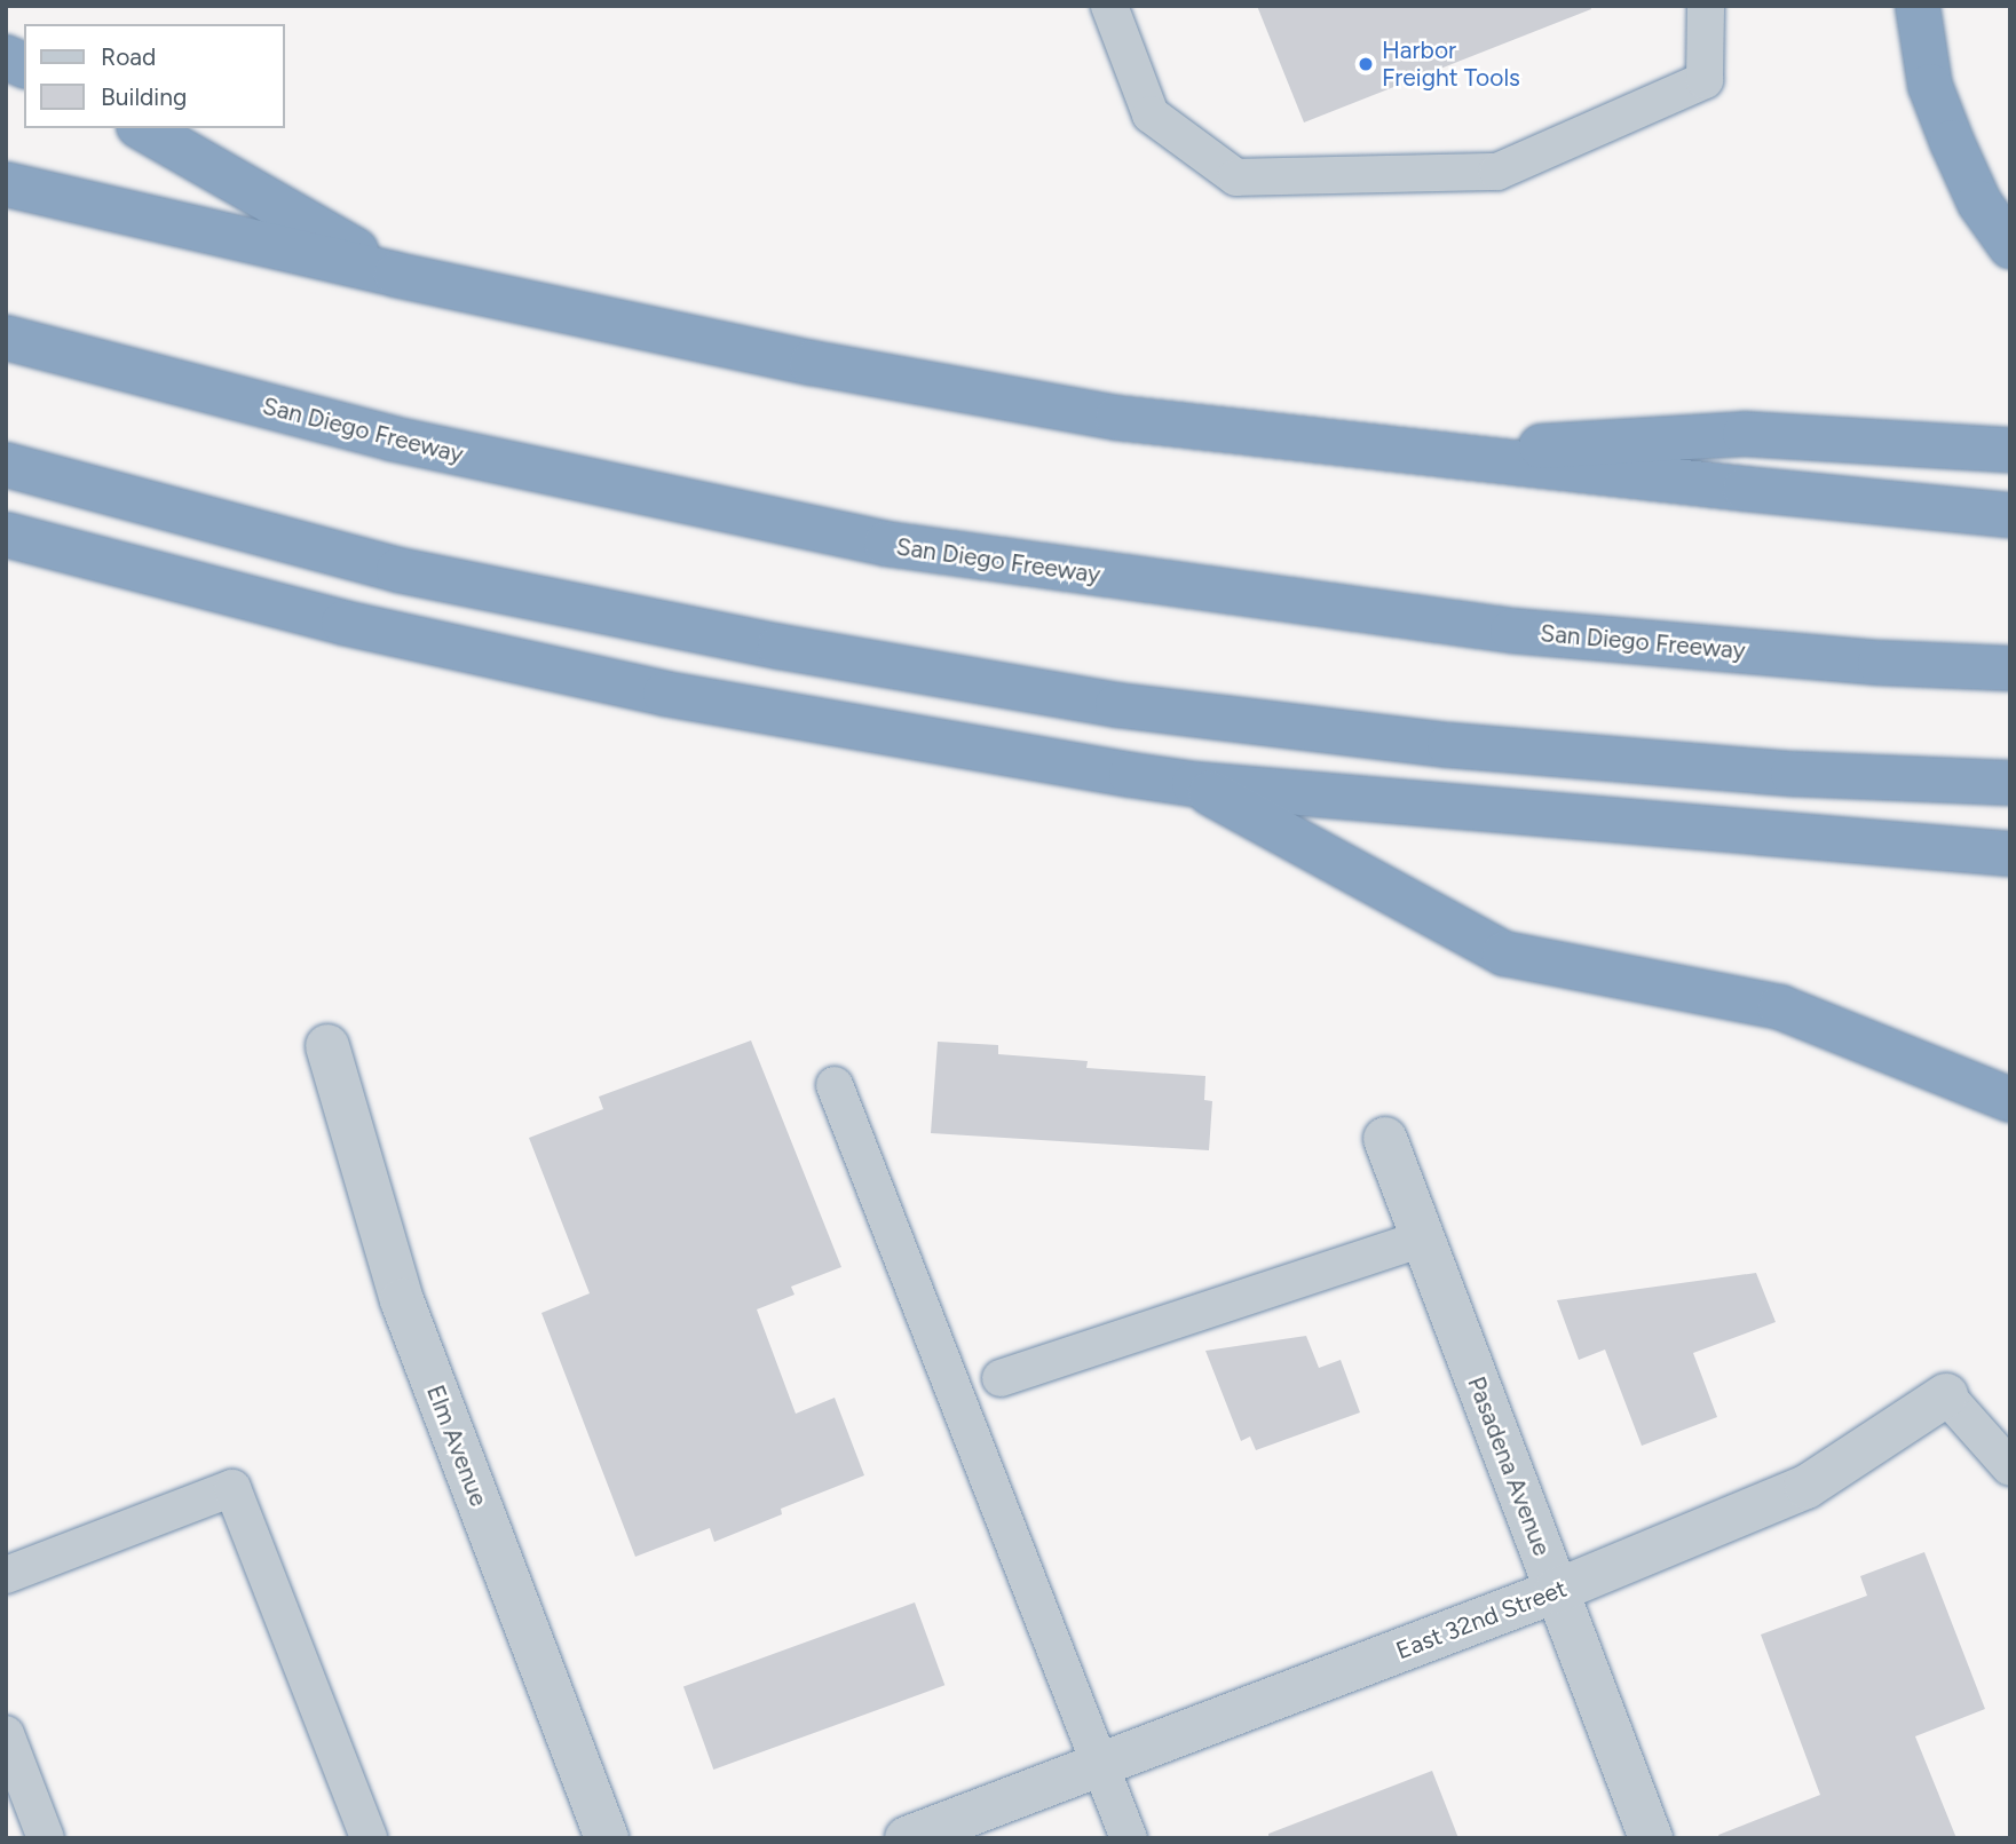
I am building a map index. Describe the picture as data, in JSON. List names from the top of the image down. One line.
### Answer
{"streets":{"highway":["San Diego Freeway"],"street":["Elm Avenue","Pasadena Avenue","East 32nd Street"]},"crossings":[["Pasadena Avenue","East 32nd Street"]],"places":["Harbor Freight Tools"],"legend":["Road","Building"]}
